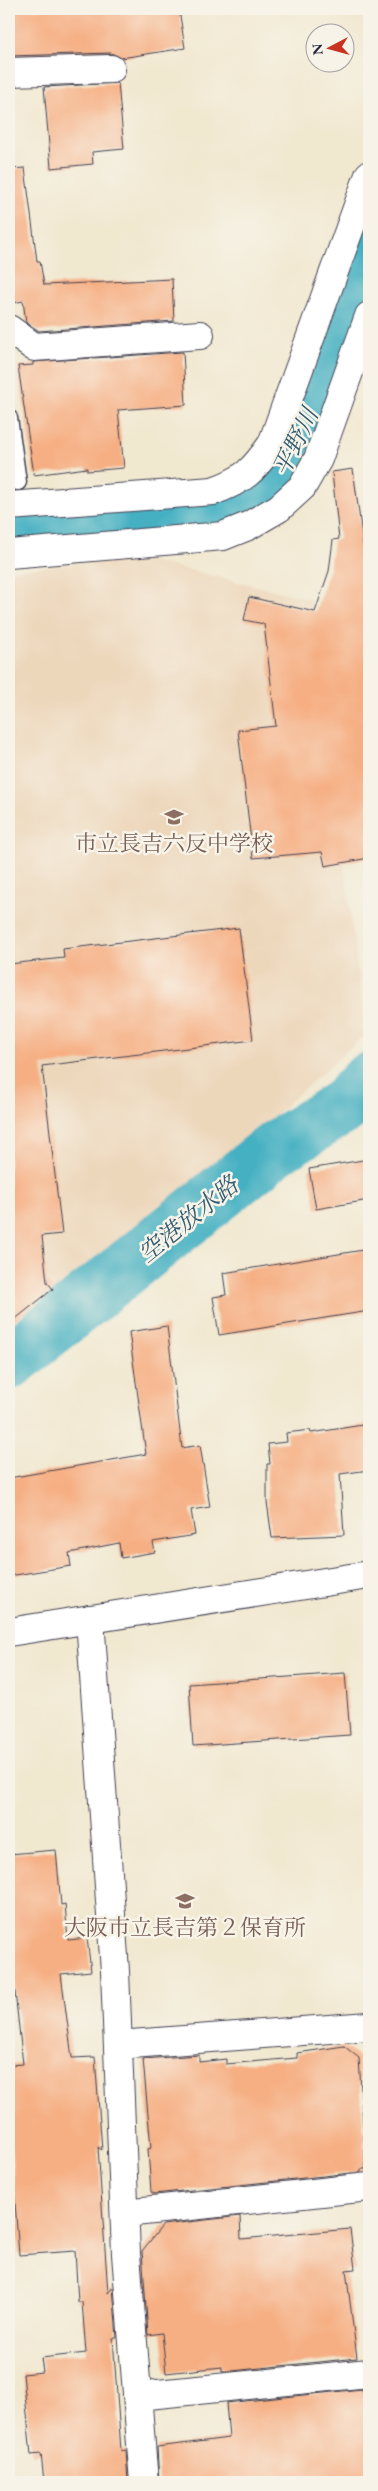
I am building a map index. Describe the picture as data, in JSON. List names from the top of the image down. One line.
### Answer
{"water":["平野川","空港放水路"],"places":{"school or university":["市立長吉六反中学校","大阪市立長吉第２保育所"]},"north":"left"}
